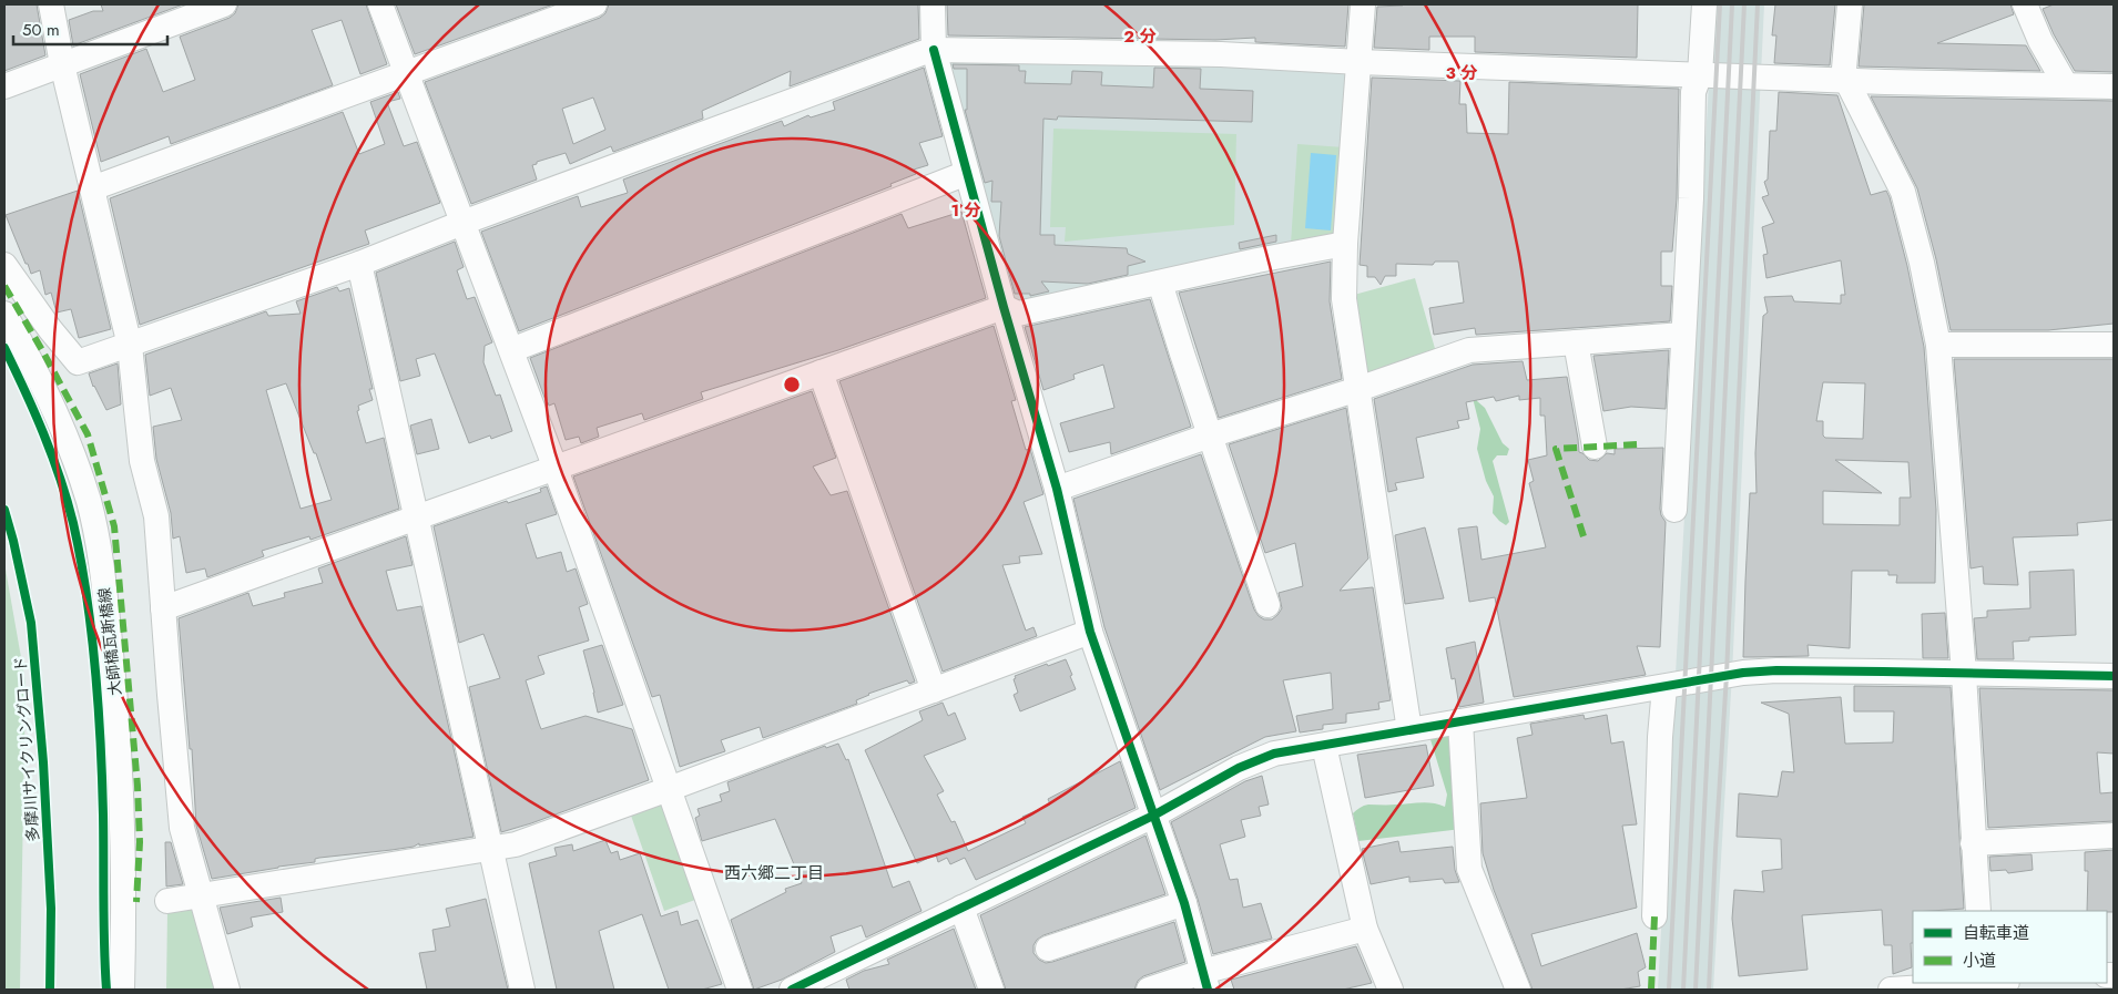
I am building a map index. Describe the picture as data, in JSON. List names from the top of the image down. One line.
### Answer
{"streets":{"street":["大師橋瓦斯橋線"],"cycle path":["多摩川サイクリングロード"]},"districts":["西六郷二丁目"],"legend":["自転車道","小道"],"scale_bar":"50 m","rings":["2 分","3 分","1 分"]}
